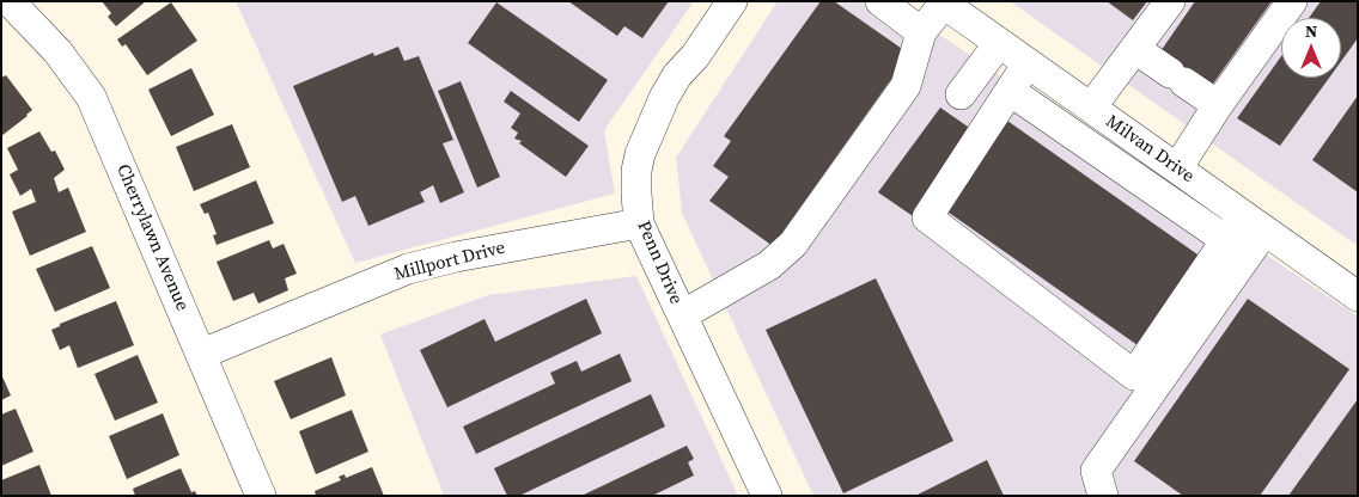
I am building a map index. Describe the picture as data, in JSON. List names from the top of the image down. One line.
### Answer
{"streets":{"street":["Milvan Drive","Cherrylawn Avenue","Millport Drive","Penn Drive"]},"crossings":[["Cherrylawn Avenue","Millport Drive"],["Millport Drive","Penn Drive"]],"north":"top"}
